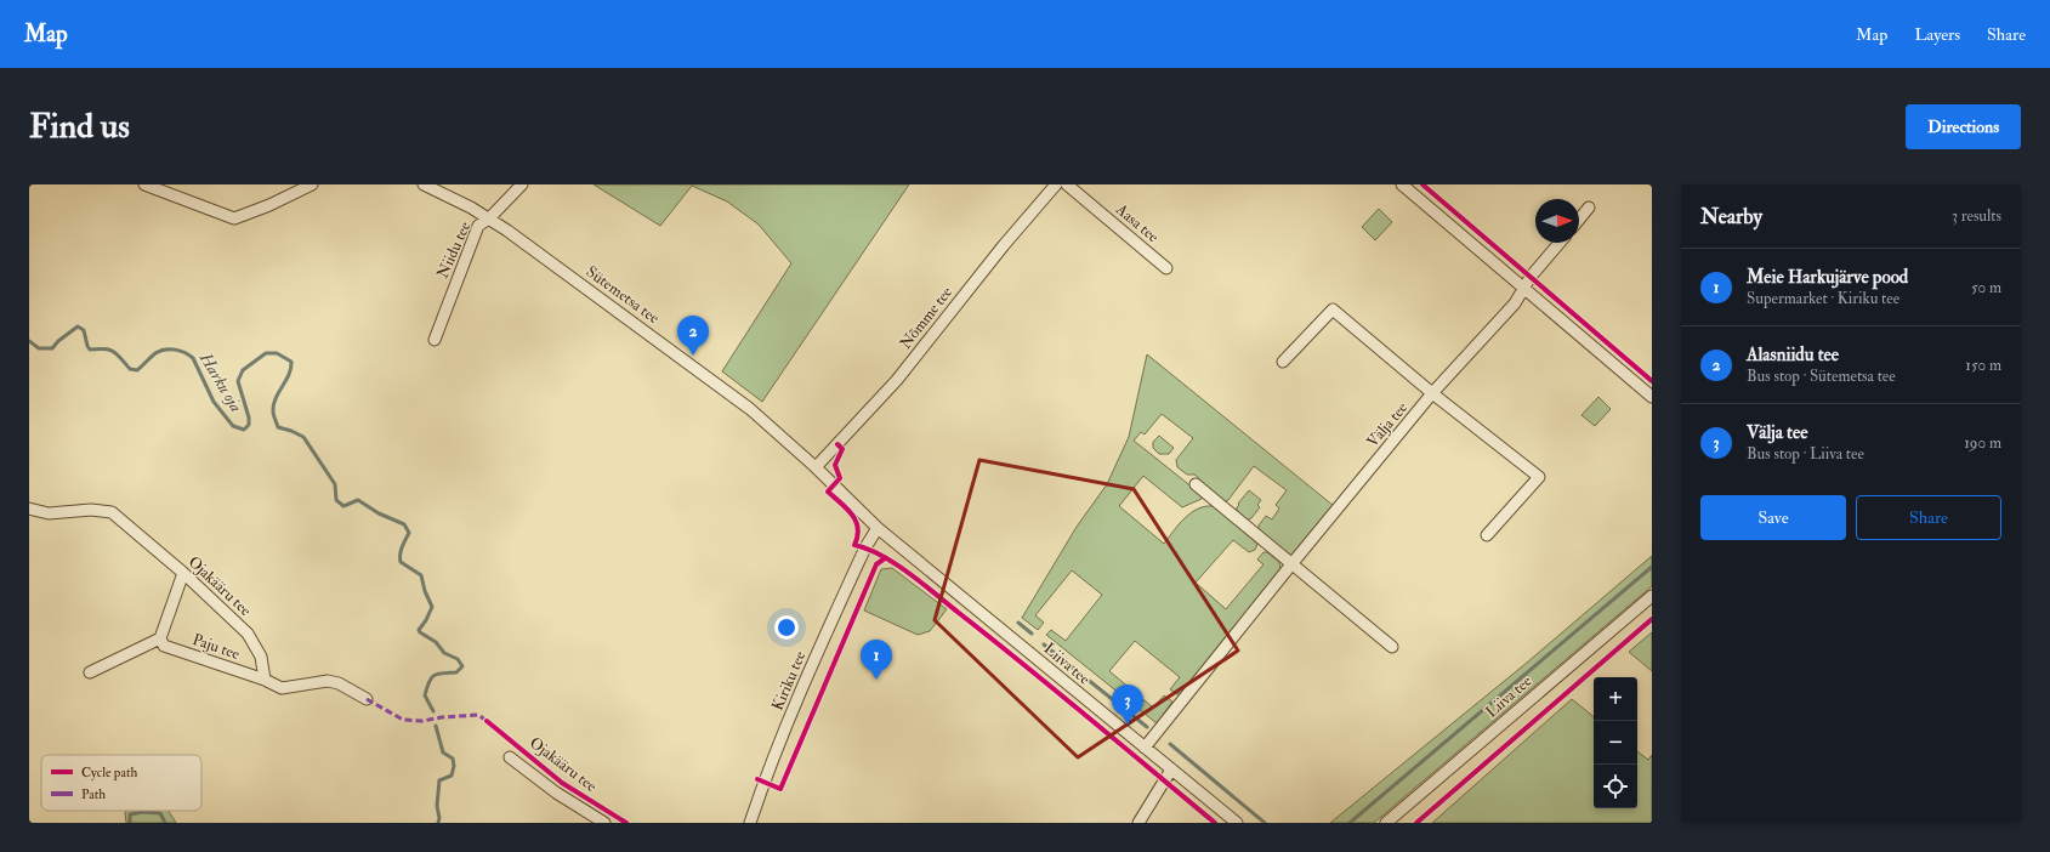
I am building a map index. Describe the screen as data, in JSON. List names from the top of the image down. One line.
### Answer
{"streets":{"street":["Aasa tee","Niidu tee","Sütemetsa tee","Nõmme tee","Välja tee","Ojakääru tee","Paju tee","Liiva tee","Kiriku tee"]},"crossings":[["Niidu tee","Sütemetsa tee"],["Sütemetsa tee","Nõmme tee"],["Sütemetsa tee","Liiva tee"],["Sütemetsa tee","Kiriku tee"],["Välja tee","Liiva tee"],["Ojakääru tee","Paju tee"],["Liiva tee","Kiriku tee"]],"water":["Harku oja"],"legend":["Cycle path","Path"],"north":"right","page":{"header":"Map","nav":["Map","Layers","Share"],"buttons":["Directions",["Save","Share"]],"title":"Find us","heading":["Nearby","3 results"],"list":[{"mark":"1","name":"Meie Harkujärve pood","note":"Supermarket · Kiriku tee","value":"50 m"},{"mark":"2","name":"Alasniidu tee","note":"Bus stop · Sütemetsa tee","value":"150 m"},{"mark":"3","name":"Välja tee","note":"Bus stop · Liiva tee","value":"190 m"}],"pins":["2","1","3"],"map_buttons":["+","−"]}}
